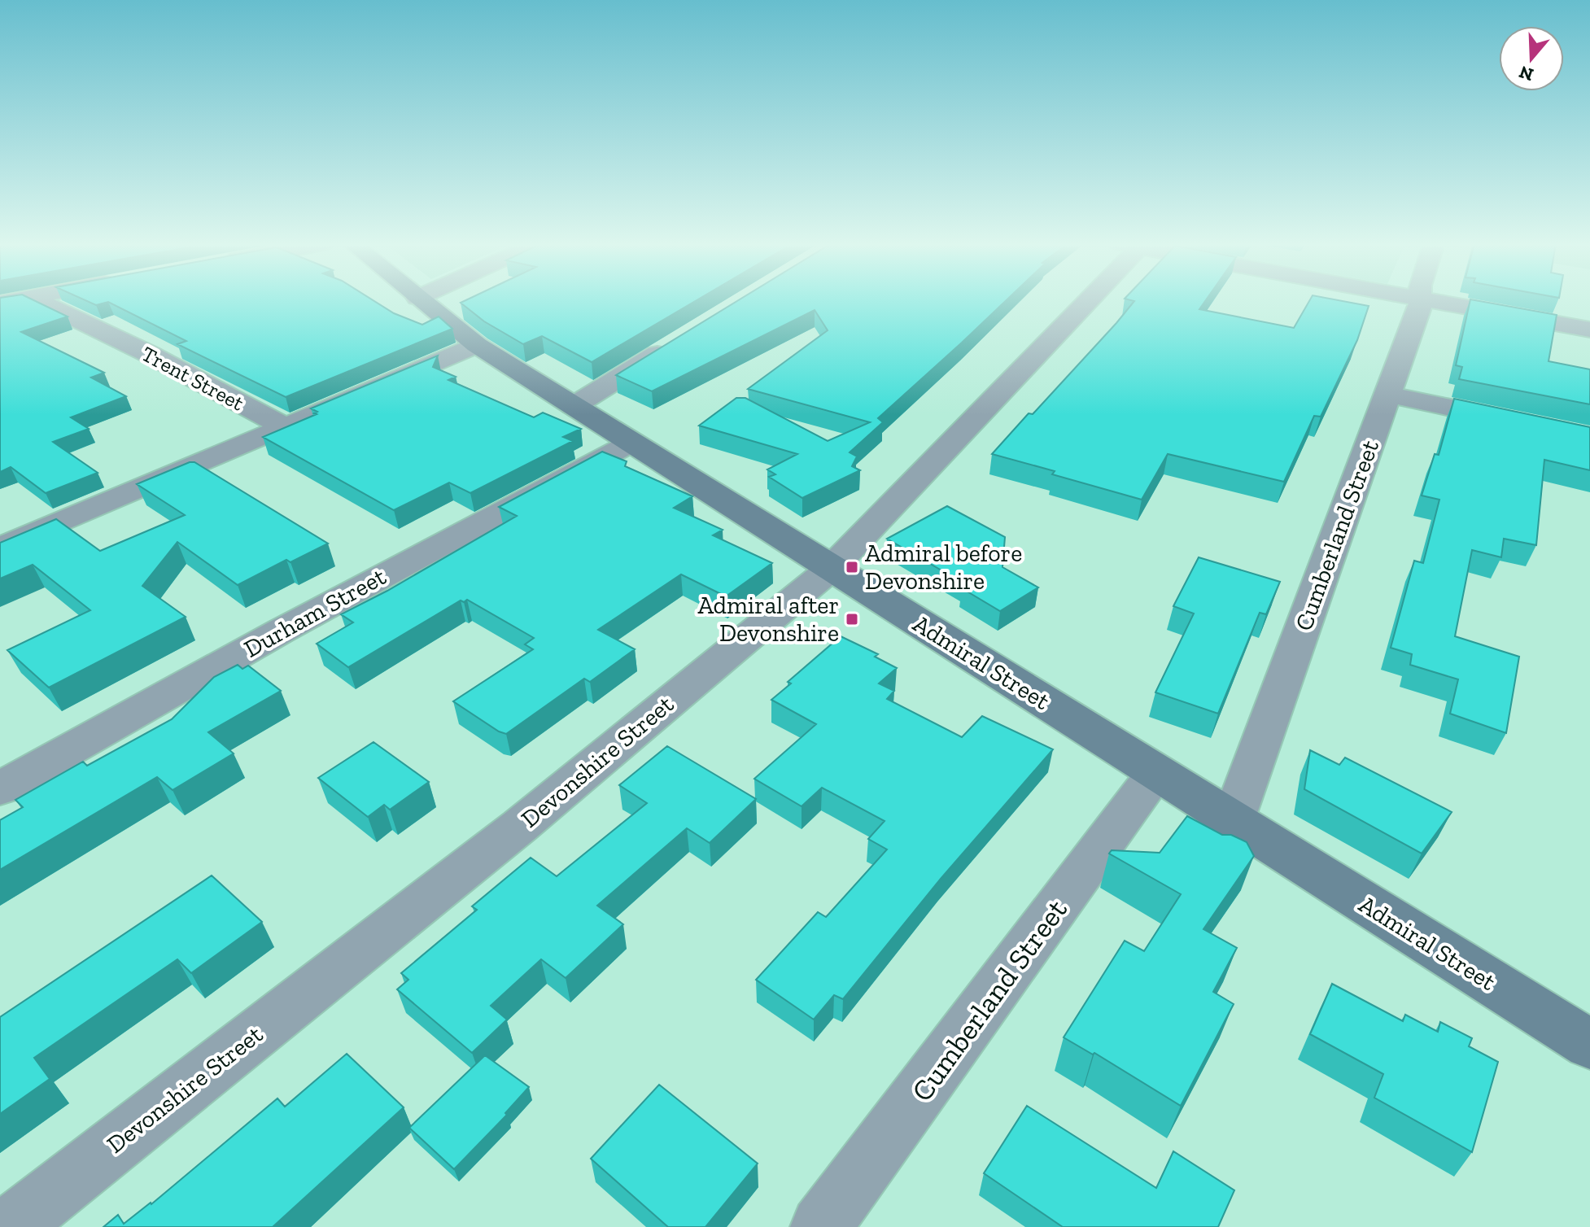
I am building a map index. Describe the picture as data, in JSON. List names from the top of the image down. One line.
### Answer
{"streets":{"main road":["Admiral Street"],"street":["Trent Street","Cumberland Street","Durham Street","Devonshire Street"]},"crossings":[["Cumberland Street","Admiral Street"],["Durham Street","Admiral Street"],["Admiral Street","Devonshire Street"]],"places":{"transit":["Admiral before Devonshire","Admiral after Devonshire"]},"north":"bottom"}
